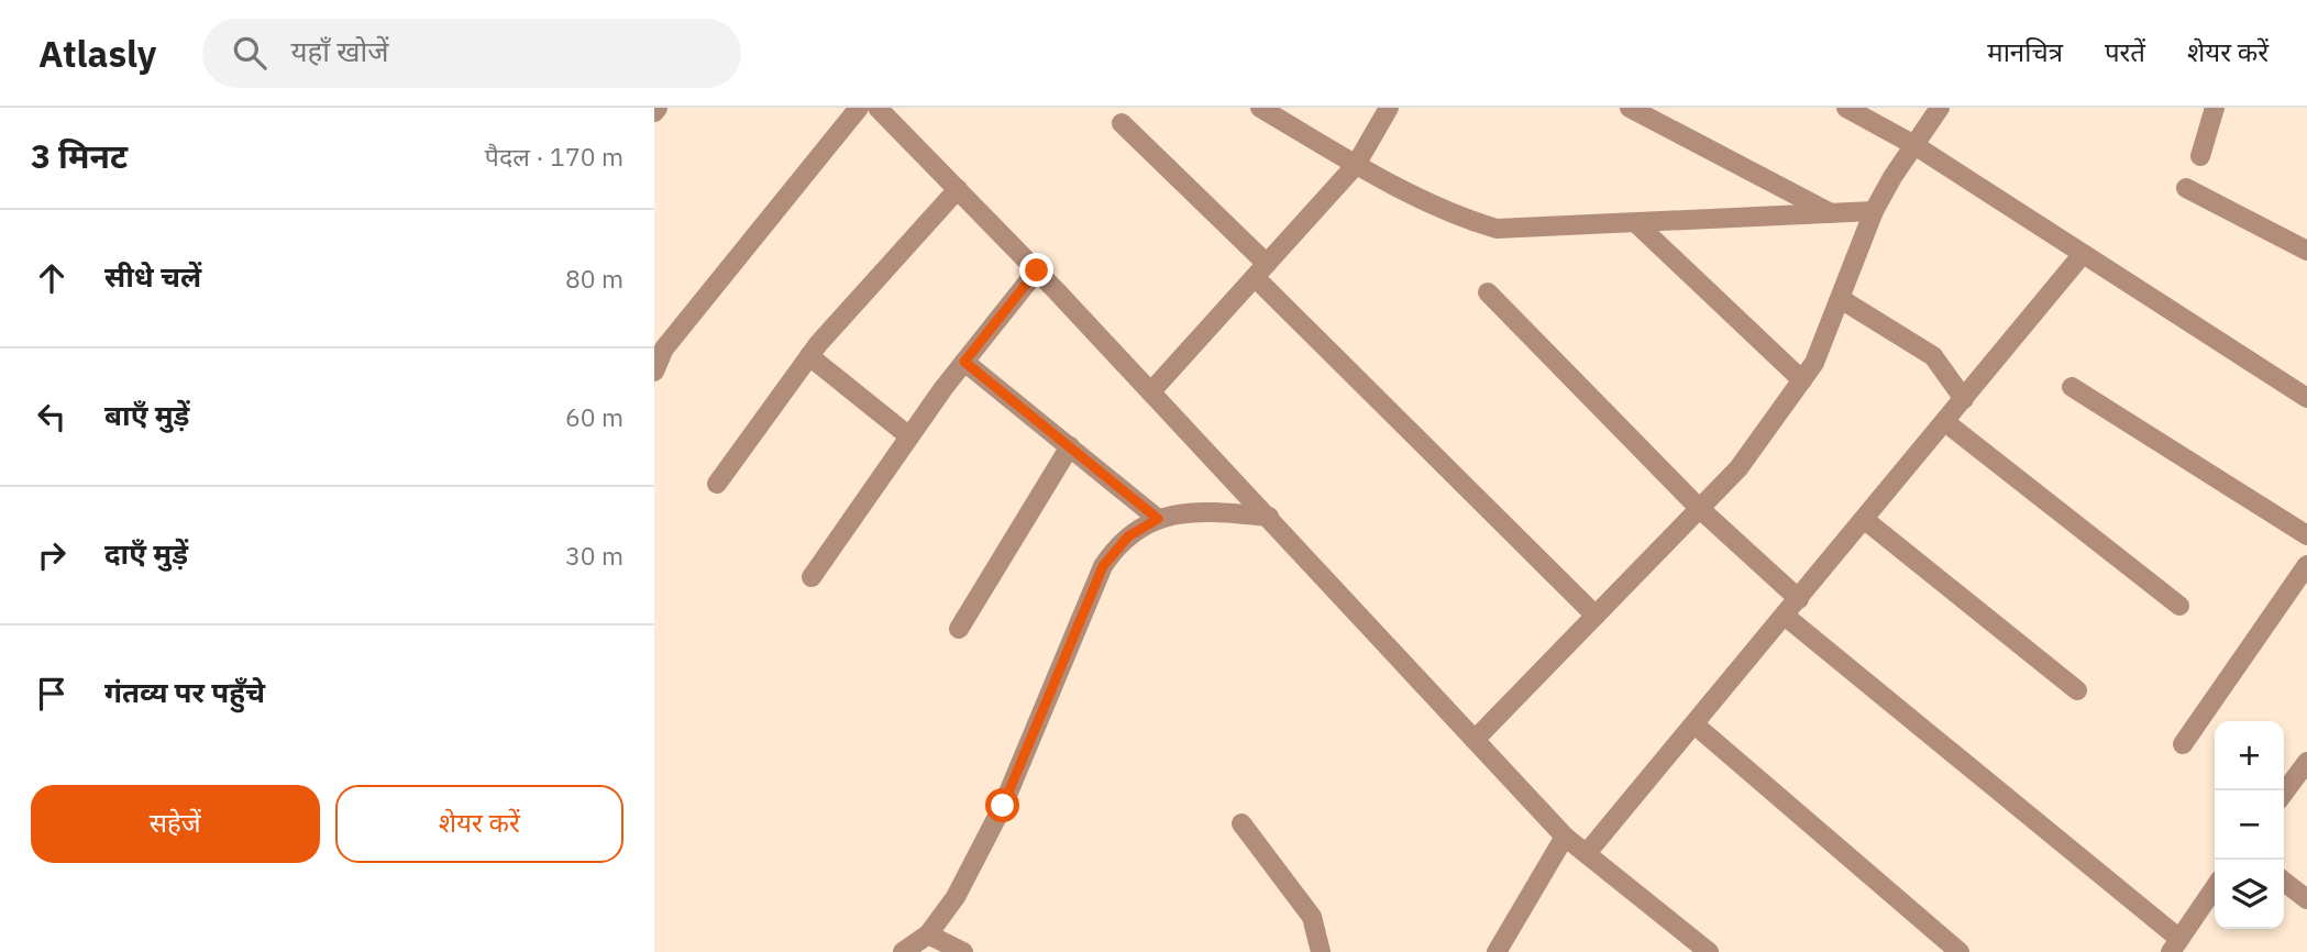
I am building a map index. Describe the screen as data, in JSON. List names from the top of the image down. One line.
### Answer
{"page":{"header":"Atlasly","search":"यहाँ खोजें","nav":["मानचित्र","परतें","शेयर करें"],"heading":["3 मिनट","पैदल · 170 m"],"list":[["सीधे चलें","80 m"],["बाएँ मुड़ें","60 m"],["दाएँ मुड़ें","30 m"],"गंतव्य पर पहुँचे"],"map_buttons":["+","−"],"buttons":["सहेजें","शेयर करें"]}}
